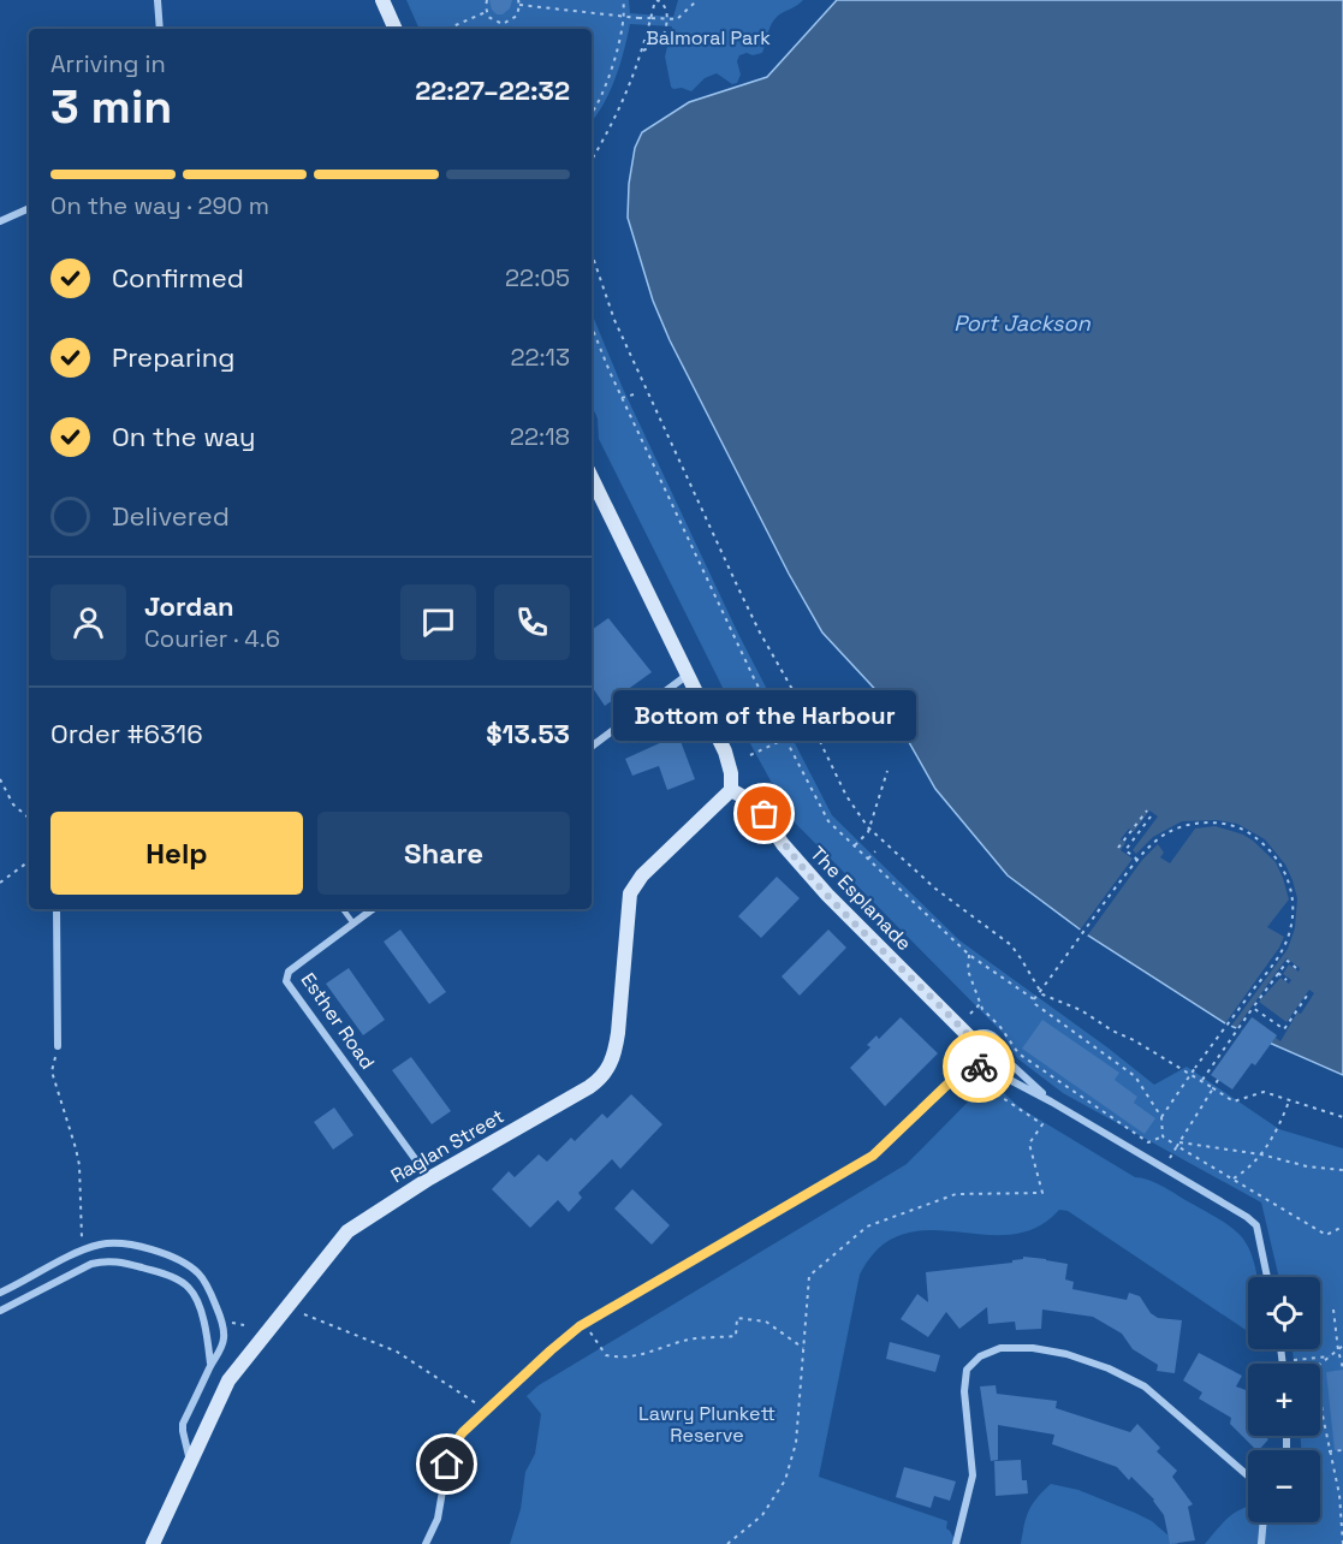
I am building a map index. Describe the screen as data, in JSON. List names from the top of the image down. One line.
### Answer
{"streets":{"street":["The Esplanade","Esther Road","Raglan Street"]},"crossings":[["The Esplanade","Raglan Street"],["Esther Road","Raglan Street"]],"water":["Port Jackson"],"parks":["Balmoral Park","Lawry Plunkett Reserve"],"places":["Bottom of the Harbour"],"page":{"heading":["3 min","Arriving in","22:27–22:32"],"panel":["Jordan","Courier · 4.6","Order #6316","$13.53"],"bar":"On the way · 290 m","list":[["Confirmed","22:05"],["Preparing","22:13"],["On the way","22:18"],"Delivered"],"bubble":"Bottom of the Harbour","buttons":["Help","Share"],"map_buttons":["+","−"]}}
